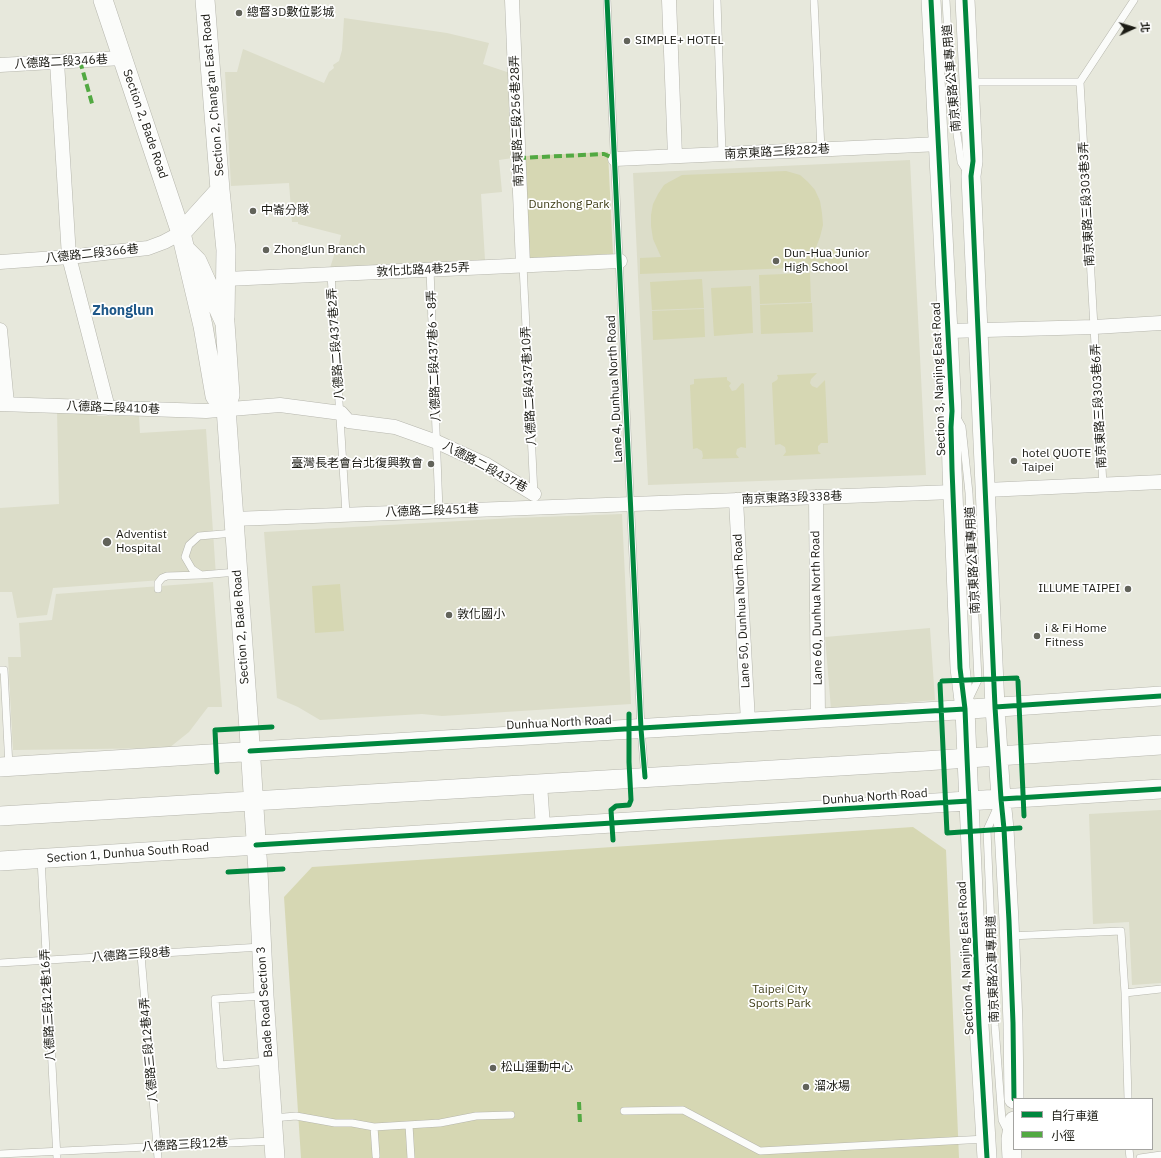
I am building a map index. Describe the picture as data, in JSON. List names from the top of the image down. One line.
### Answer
{"streets":{"main road":["Section 2, Chang'an East Road","Section 2, Bade Road","Section 3, Nanjing East Road","Dunhua North Road","Section 1, Dunhua South Road","Section 4, Nanjing East Road","Bade Road Section 3"],"street":["八德路二段346巷","南京東路三段256巷28弄","南京東路三段282巷","八德路二段366巷","敦化北路4巷25弄","八德路二段410巷","八德路二段437巷","南京東路3段338巷","八德路二段451巷","Lane 60, Dunhua North Road","Lane 50, Dunhua North Road"],"lane":["南京東路公車專用道","南京東路三段303巷3弄","八德路二段437巷2弄","八德路二段437巷6、8弄","八德路二段437巷10弄","Lane 4, Dunhua North Road","南京東路三段303巷6弄","八德路三段8巷","八德路三段12巷16弄","八德路三段12巷4弄","八德路三段12巷"]},"crossings":[["八德路二段346巷","Section 2, Bade Road"],["南京東路公車專用道","Section 3, Nanjing East Road"],["南京東路公車專用道","Dunhua North Road"],["Section 2, Chang'an East Road","Section 2, Bade Road"],["Section 2, Chang'an East Road","八德路二段366巷"],["Section 2, Chang'an East Road","敦化北路4巷25弄"],["南京東路三段256巷28弄","敦化北路4巷25弄"],["南京東路三段256巷28弄","八德路二段437巷10弄"],["Section 2, Bade Road","八德路二段366巷"],["Section 2, Bade Road","八德路二段410巷"],["Section 2, Bade Road","八德路二段437巷"],["Section 2, Bade Road","八德路二段451巷"],["Section 2, Bade Road","Dunhua North Road"],["Section 2, Bade Road","Section 1, Dunhua South Road"],["Section 2, Bade Road","Bade Road Section 3"],["南京東路三段282巷","Section 3, Nanjing East Road"],["南京東路三段282巷","Lane 4, Dunhua North Road"],["南京東路三段303巷3弄","南京東路三段303巷6弄"],["敦化北路4巷25弄","八德路二段437巷2弄"],["敦化北路4巷25弄","八德路二段437巷6、8弄"],["敦化北路4巷25弄","八德路二段437巷10弄"],["敦化北路4巷25弄","Lane 4, Dunhua North Road"],["八德路二段437巷2弄","八德路二段437巷"],["八德路二段437巷2弄","八德路二段451巷"],["八德路二段437巷6、8弄","八德路二段437巷"],["八德路二段437巷6、8弄","八德路二段451巷"],["Section 3, Nanjing East Road","南京東路3段338巷"],["Section 3, Nanjing East Road","Dunhua North Road"],["Section 3, Nanjing East Road","Section 4, Nanjing East Road"],["八德路二段437巷10弄","八德路二段437巷"],["八德路二段437巷10弄","八德路二段451巷"],["Lane 4, Dunhua North Road","南京東路3段338巷"],["Lane 4, Dunhua North Road","八德路二段451巷"],["Lane 4, Dunhua North Road","Dunhua North Road"],["八德路二段410巷","八德路二段437巷"],["八德路二段437巷","八德路二段451巷"],["南京東路3段338巷","八德路二段451巷"],["南京東路3段338巷","Lane 60, Dunhua North Road"],["南京東路3段338巷","Lane 50, Dunhua North Road"],["Lane 60, Dunhua North Road","Dunhua North Road"],["Lane 50, Dunhua North Road","Dunhua North Road"],["Dunhua North Road","Section 1, Dunhua South Road"],["Dunhua North Road","Section 4, Nanjing East Road"],["Dunhua North Road","Bade Road Section 3"],["Section 1, Dunhua South Road","Bade Road Section 3"],["Section 1, Dunhua South Road","八德路三段12巷16弄"],["八德路三段8巷","Bade Road Section 3"],["八德路三段8巷","八德路三段12巷16弄"],["八德路三段8巷","八德路三段12巷4弄"],["Bade Road Section 3","八德路三段12巷"],["八德路三段12巷16弄","八德路三段12巷"],["八德路三段12巷4弄","八德路三段12巷"]],"districts":["Zhonglun"],"parks":["Dunzhong Park","Taipei City Sports Park"],"places":["總督3D數位影城","SIMPLE+ HOTEL","中崙分隊","Zhonglun Branch","Dun-Hua Junior High School","hotel QUOTE Taipei","臺灣長老會台北復興教會","Adventist Hospital","ILLUME TAIPEI","敦化國小","i & Fi Home Fitness","松山運動中心","溜冰場"],"legend":["自行車道","小徑"],"north":"right"}
